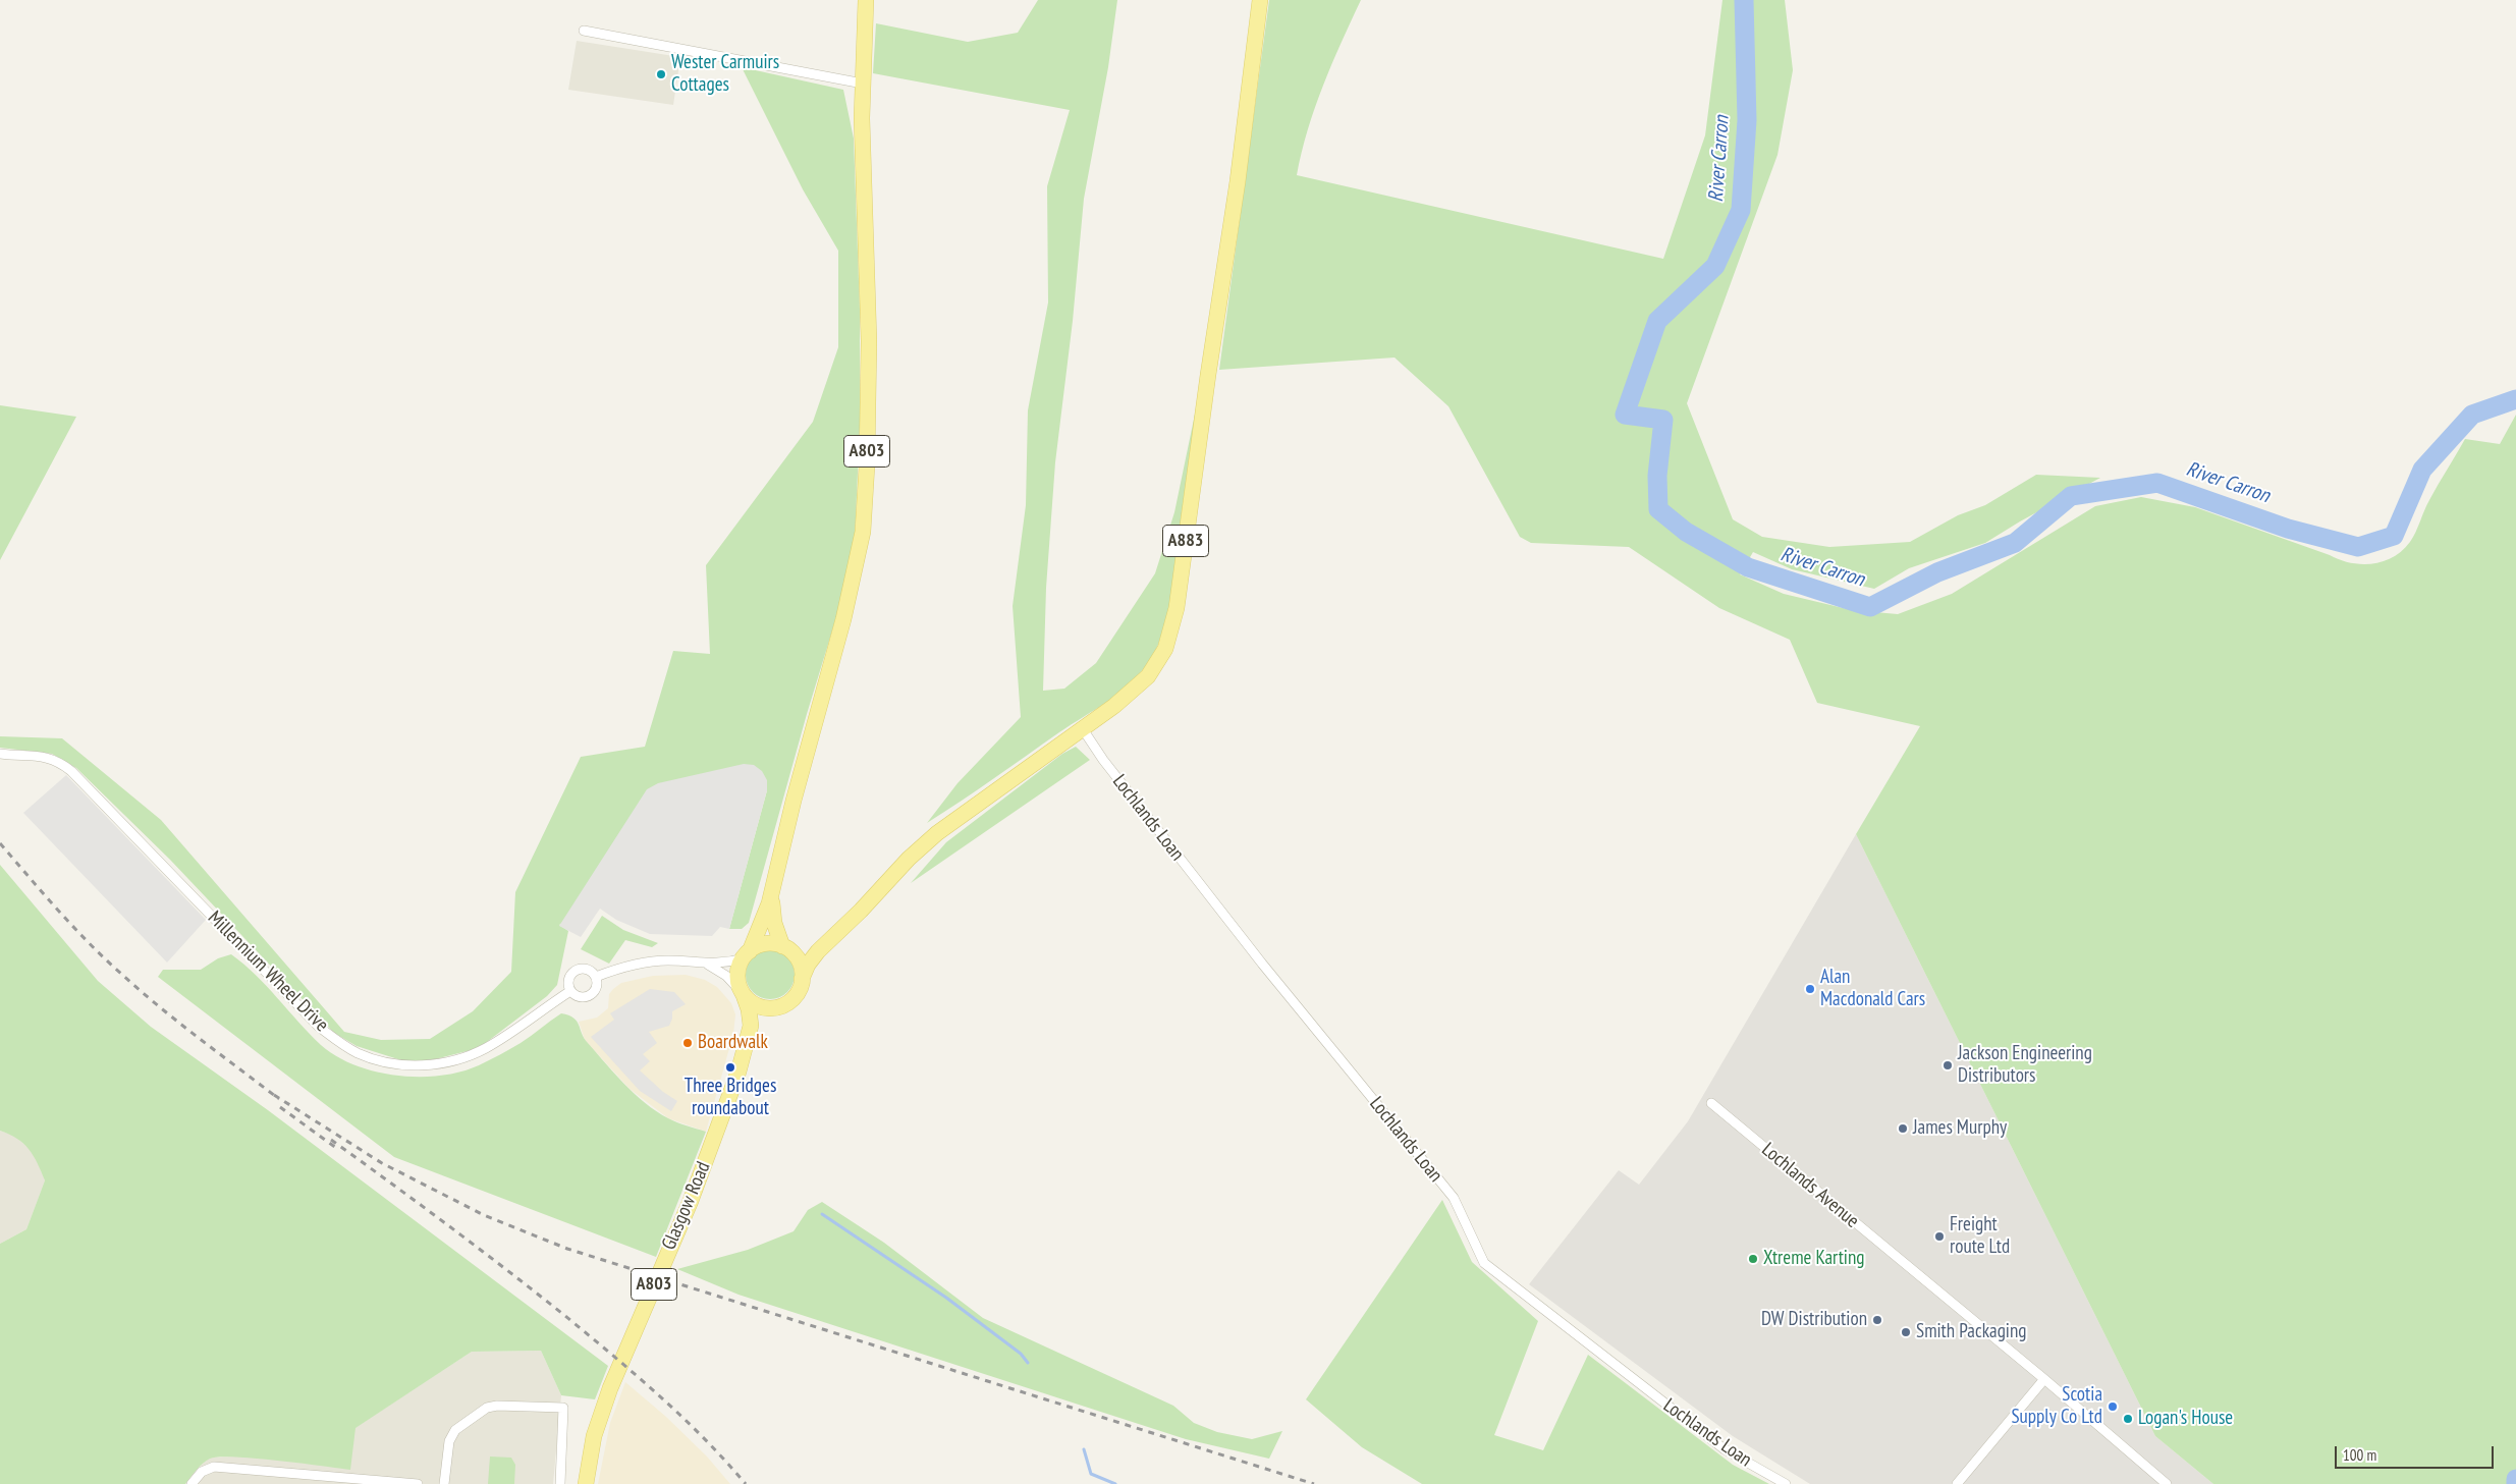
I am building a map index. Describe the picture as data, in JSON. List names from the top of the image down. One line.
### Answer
{"streets":{"main road":["A803","A883","Glasgow Road"],"street":["Lochlands Loan","Millennium Wheel Drive","Lochlands Avenue"]},"crossings":[["A803","Glasgow Road"],["A883","Lochlands Loan"]],"water":["River Carron"],"places":["Wester Carmuirs Cottages","Alan Macdonald Cars","Boardwalk","Jackson Engineering Distributors","Three Bridges roundabout","James Murphy","Freight route Ltd","Xtreme Karting","DW Distribution","Smith Packaging","Scotia Supply Co Ltd","Logan's House"],"scale_bar":"100 m"}
